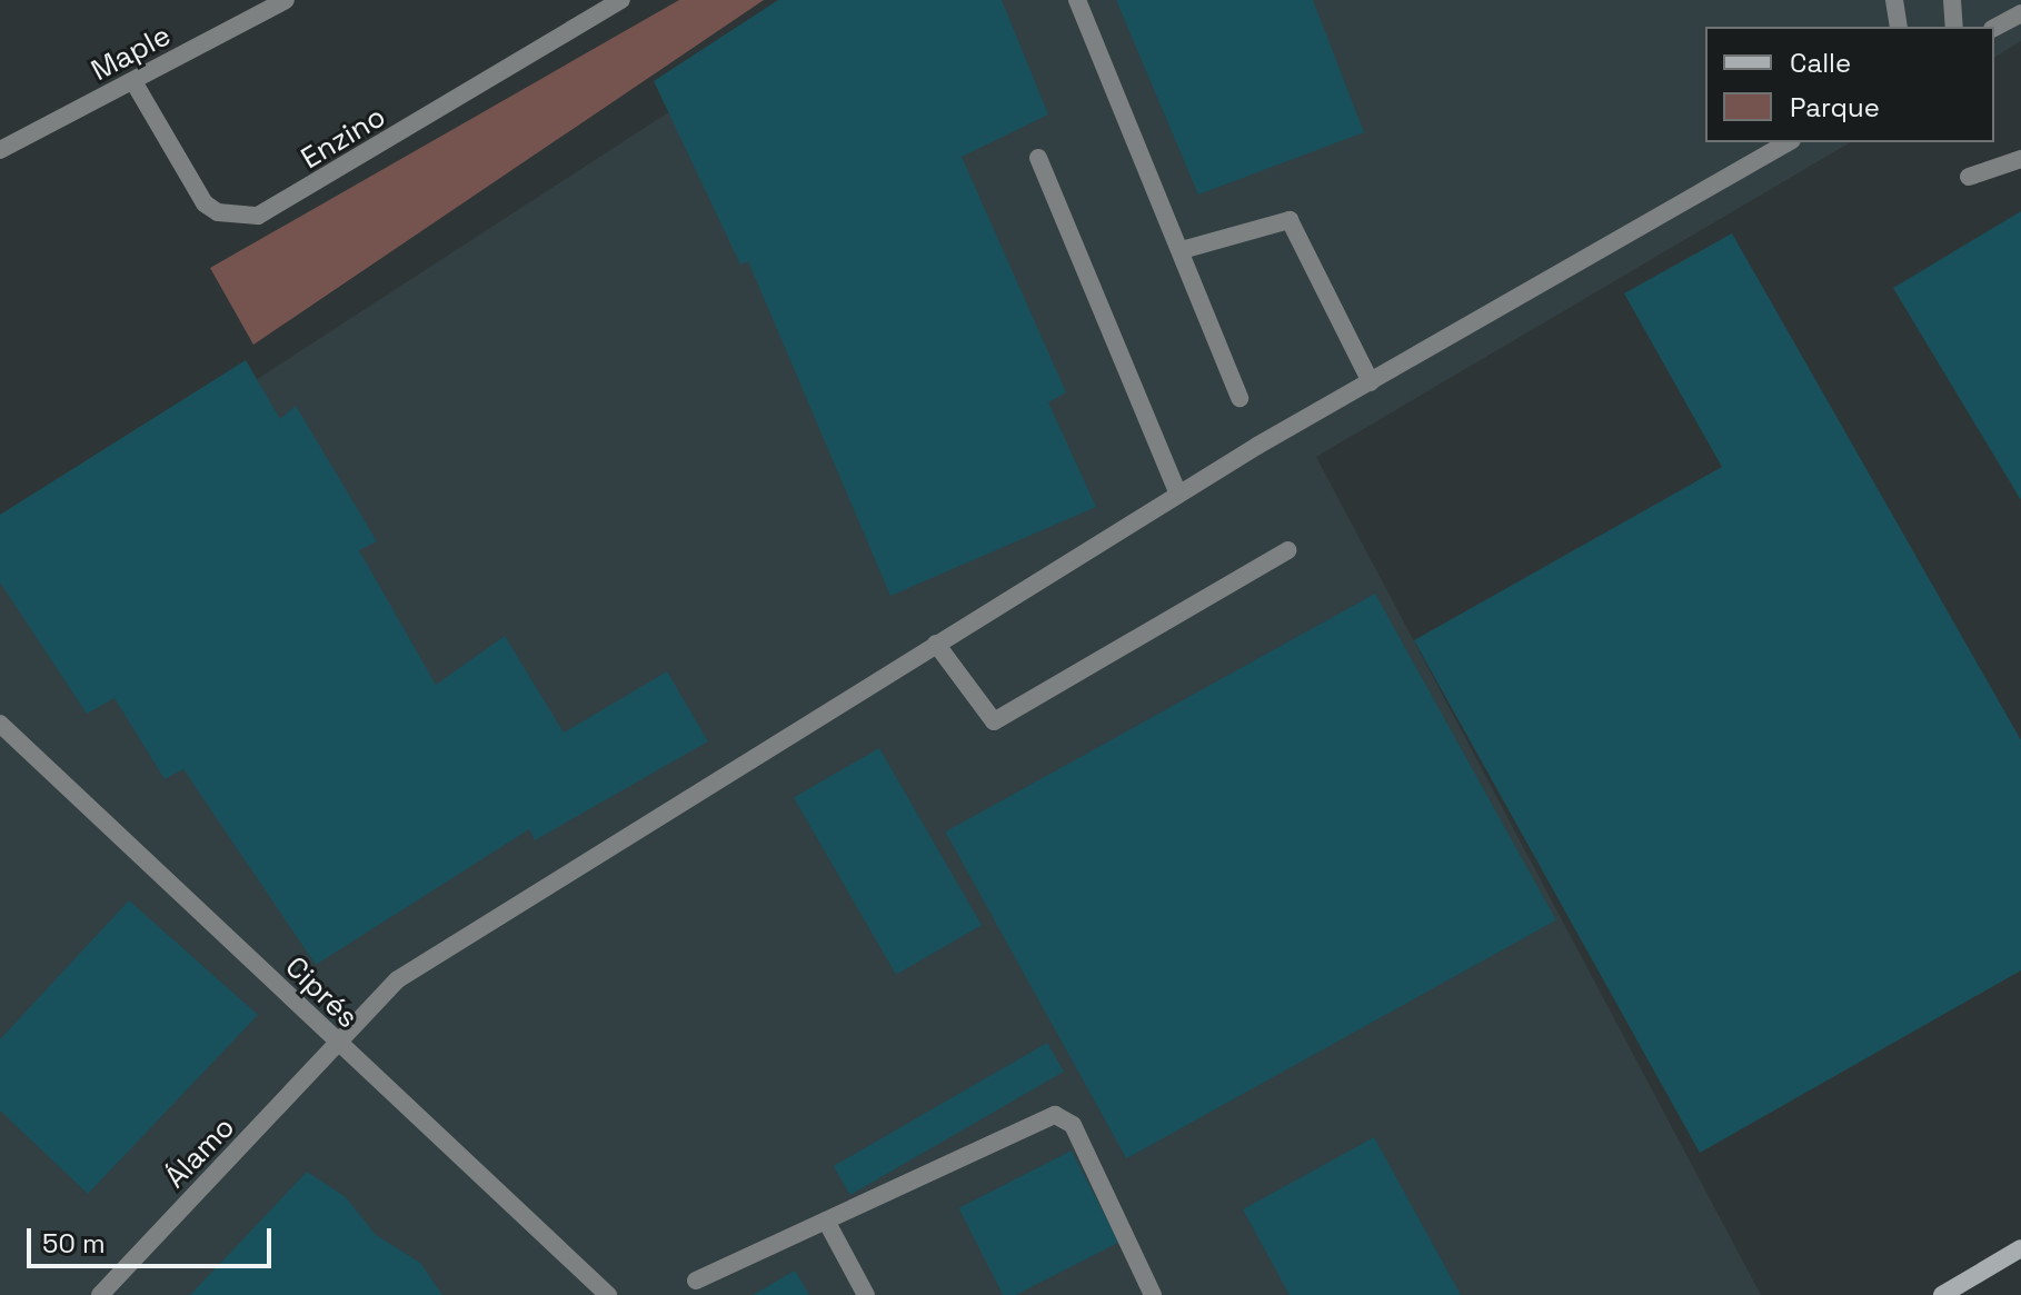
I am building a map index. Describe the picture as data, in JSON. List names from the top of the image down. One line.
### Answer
{"streets":{"street":["Maple","Enzino","Ciprés","Álamo"]},"crossings":[["Maple","Enzino"],["Ciprés","Álamo"]],"legend":["Calle","Parque"],"scale_bar":"50 m"}
